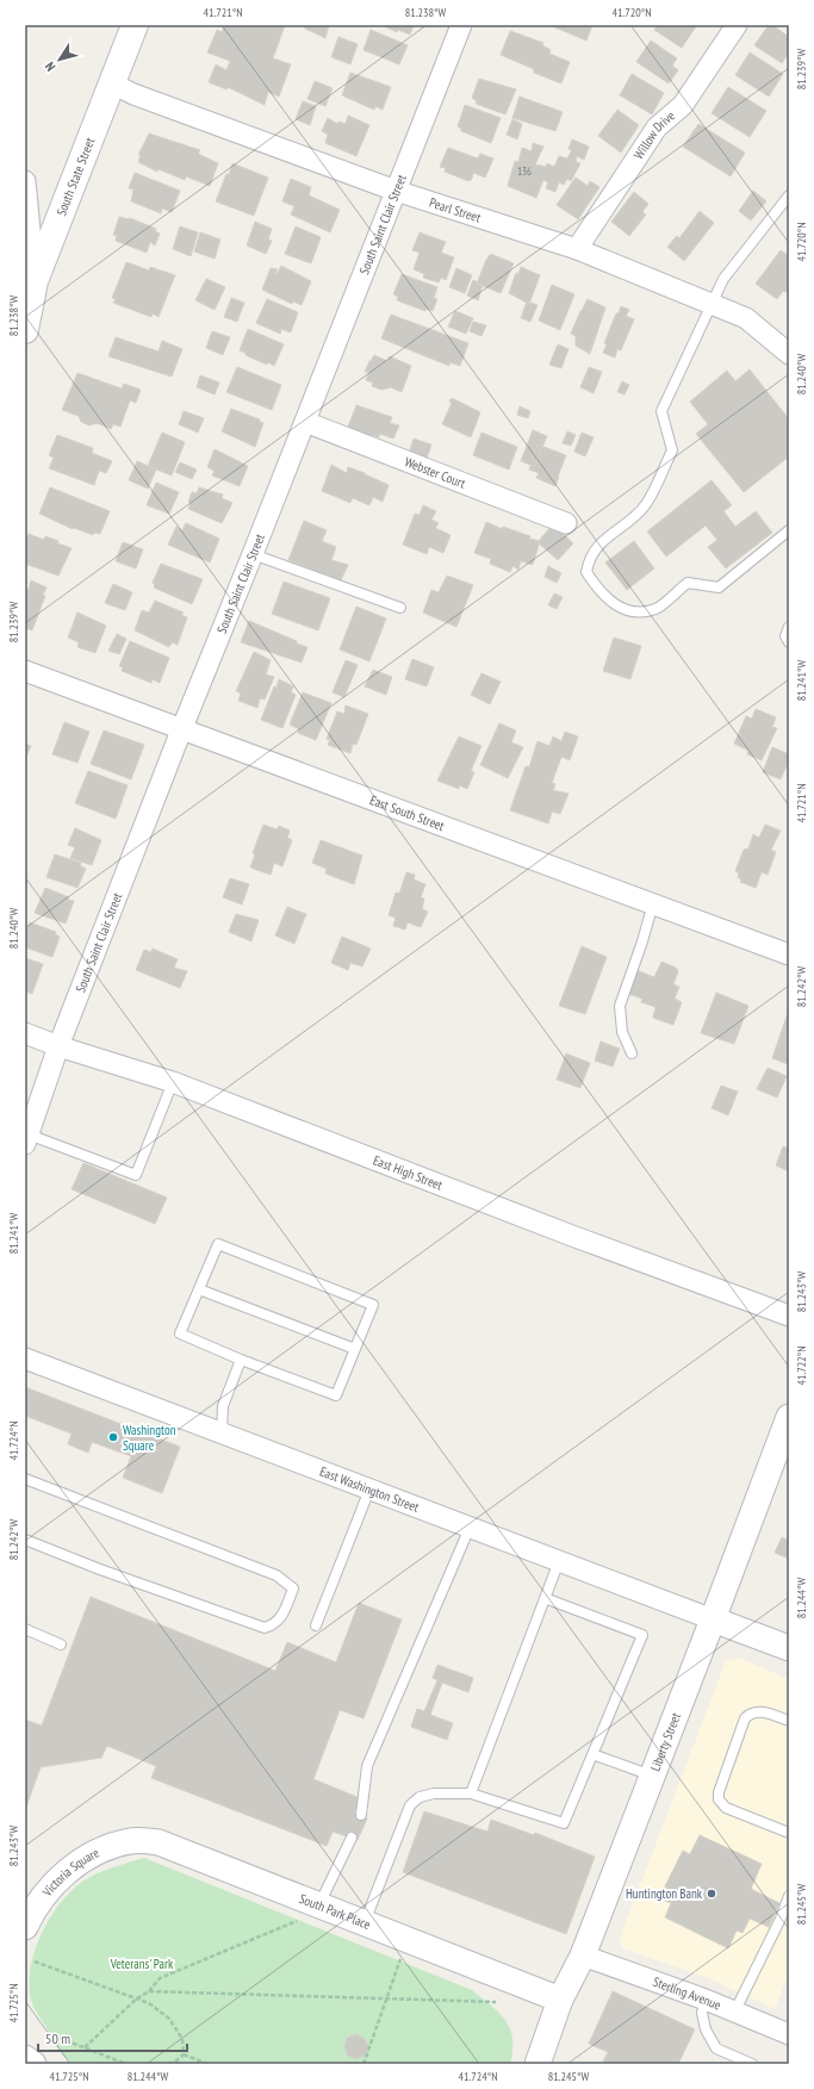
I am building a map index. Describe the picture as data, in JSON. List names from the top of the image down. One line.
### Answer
{"streets":{"main road":["South State Street"],"street":["Willow Drive","Pearl Street","South Saint Clair Street","Webster Court","East South Street","East High Street","East Washington Street","Liberty Street","Victoria Square","South Park Place","Sterling Avenue"]},"crossings":[["Willow Drive","Pearl Street"],["South State Street","Pearl Street"],["Pearl Street","South Saint Clair Street"],["South Saint Clair Street","Webster Court"],["South Saint Clair Street","East South Street"],["South Saint Clair Street","East High Street"],["East Washington Street","Liberty Street"],["Liberty Street","South Park Place"],["Liberty Street","Sterling Avenue"],["Victoria Square","South Park Place"]],"parks":["Veterans' Park"],"places":["Washington Square","Huntington Bank"],"house_numbers":["136"],"scale_bar":"50 m","north":"bottom left","coordinates":["41.721°N","81.238°W","41.720°N","81.239°W","81.240°W","81.241°W","81.242°W","81.243°W","41.722°N","41.724°N","81.244°W","81.245°W","41.725°N"]}
